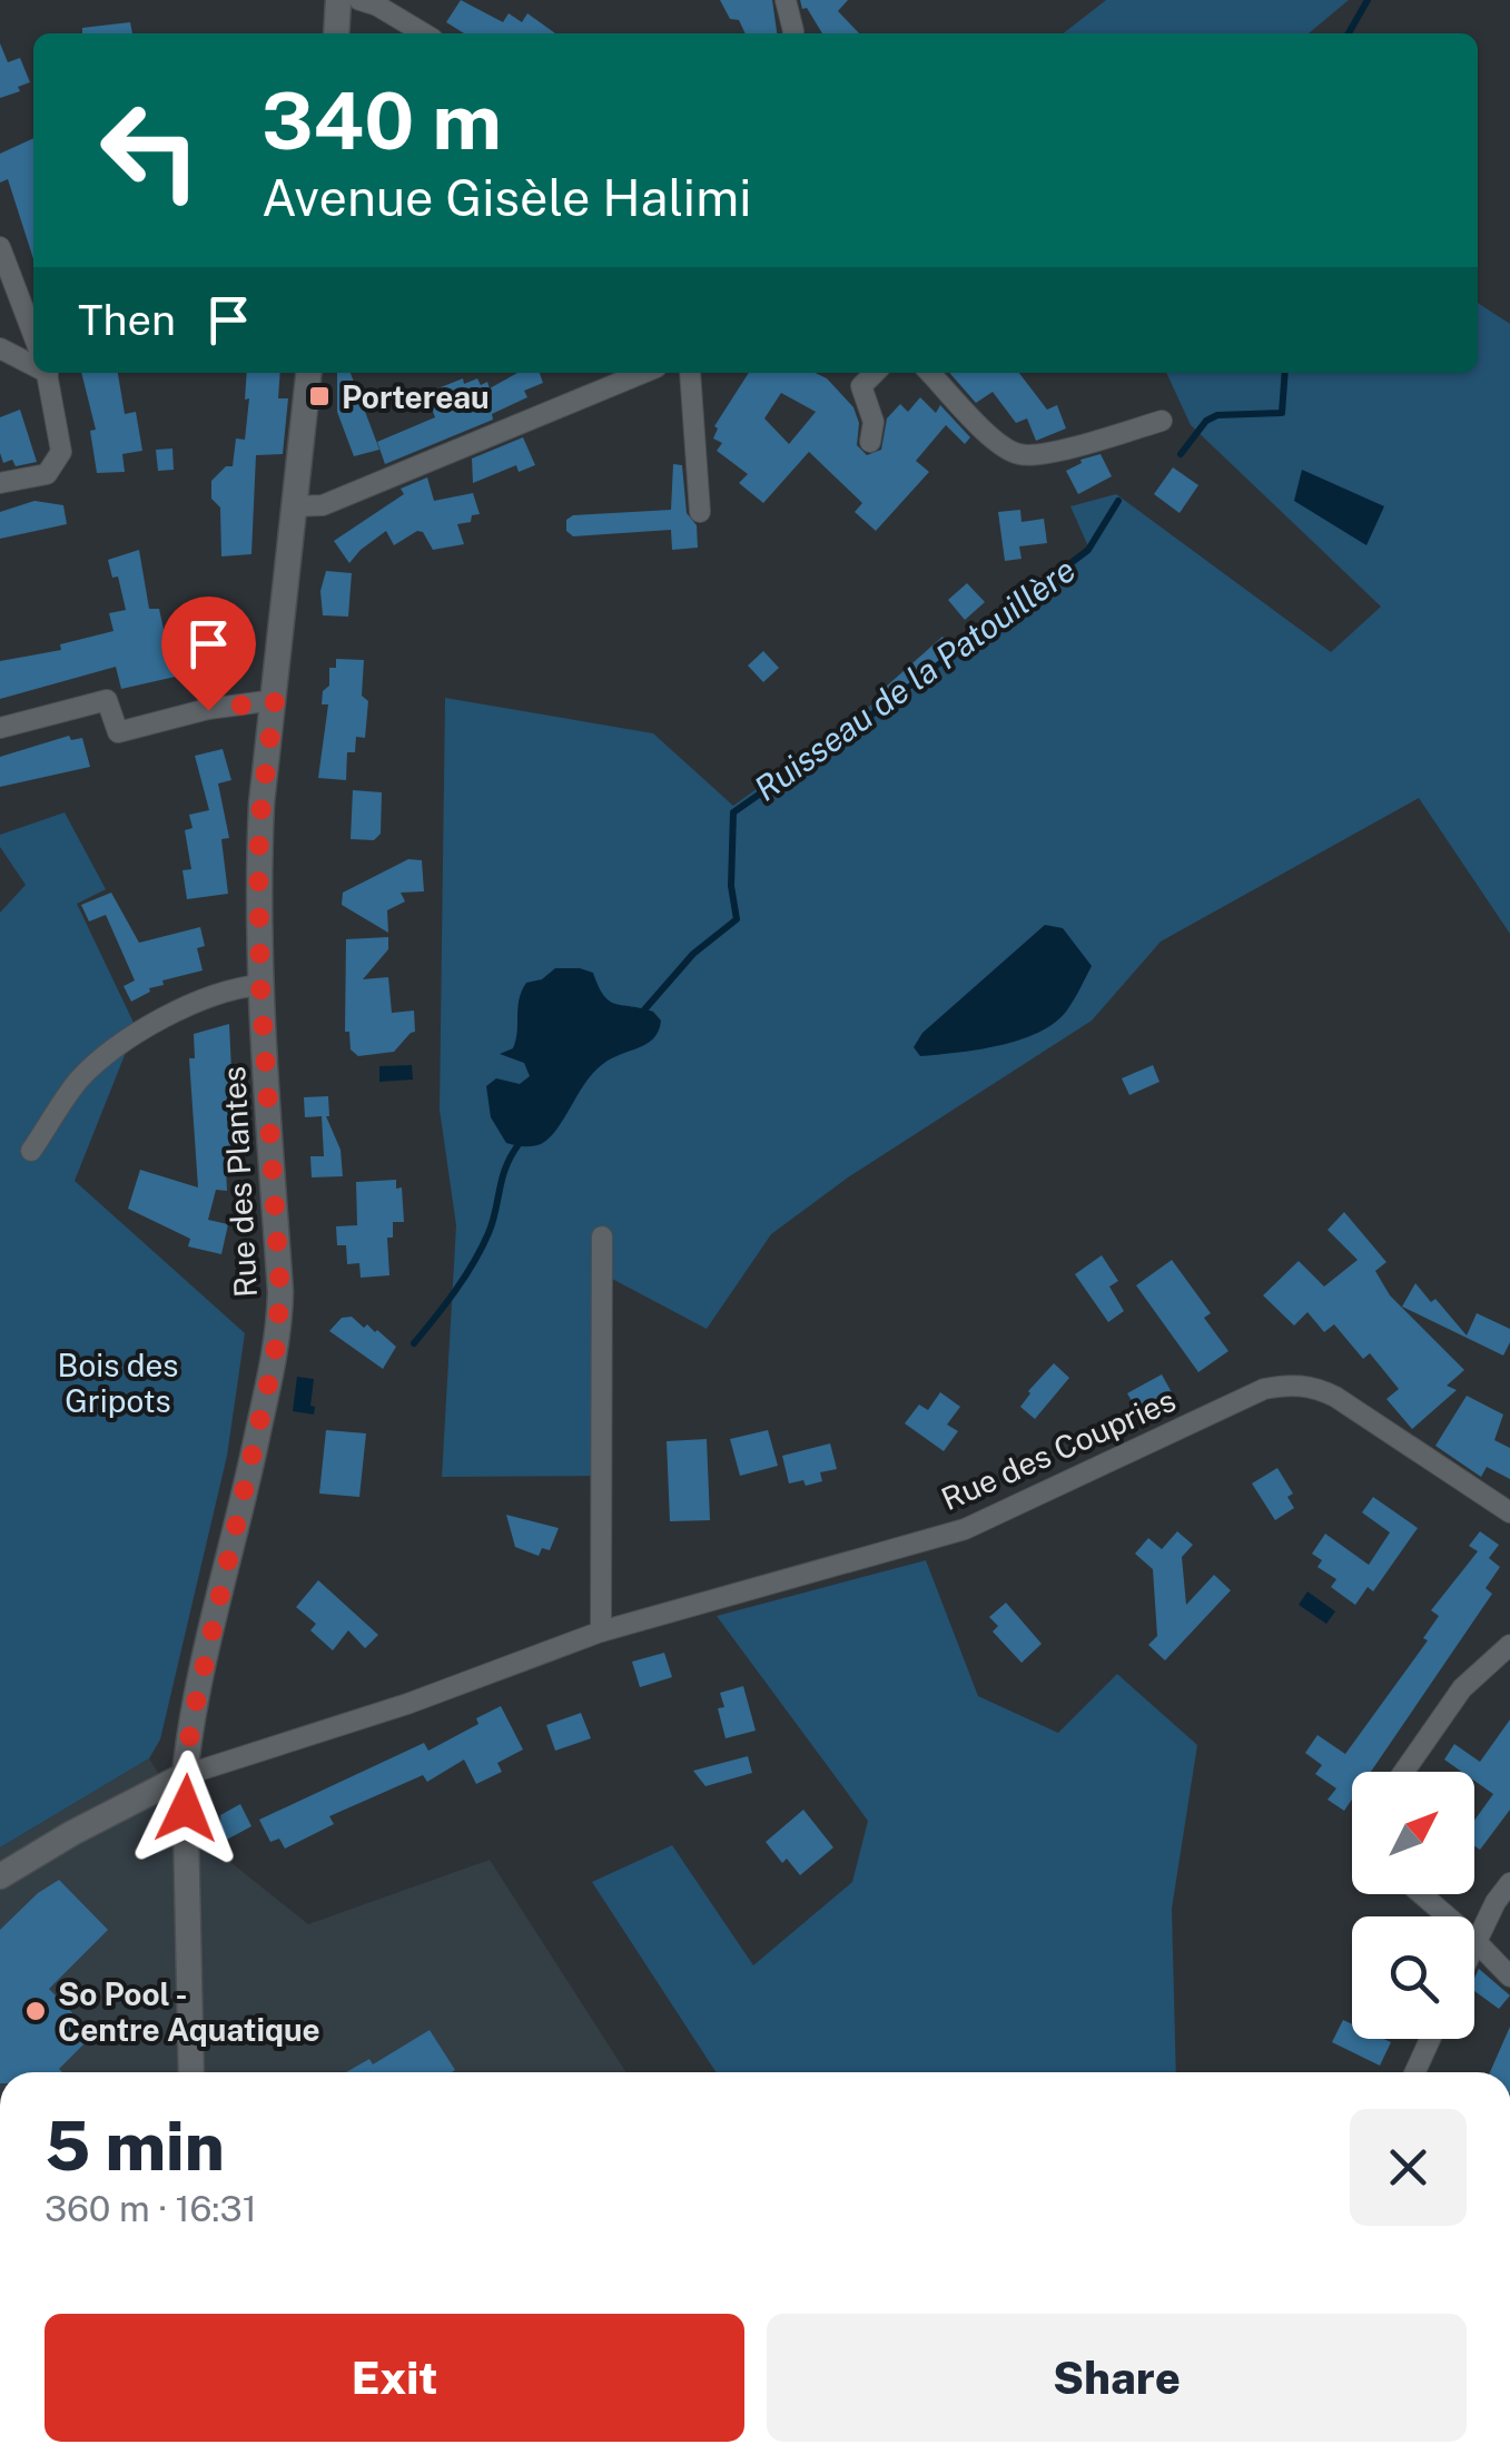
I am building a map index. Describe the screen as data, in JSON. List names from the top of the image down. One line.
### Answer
{"streets":{"street":["Rue des Plantes","Rue des Coupries"]},"crossings":[["Rue des Plantes","Rue des Coupries"]],"water":["Ruisseau de la Patouillère"],"parks":["Bois des Gripots"],"places":{"transit":["Portereau"],"other":["So Pool - Centre Aquatique"]},"north":"top right","page":{"turn":["340 m","Avenue Gisèle Halimi"],"then":"Then","heading":["5 min","360 m · 16:31"],"buttons":["Exit","Share"]}}
